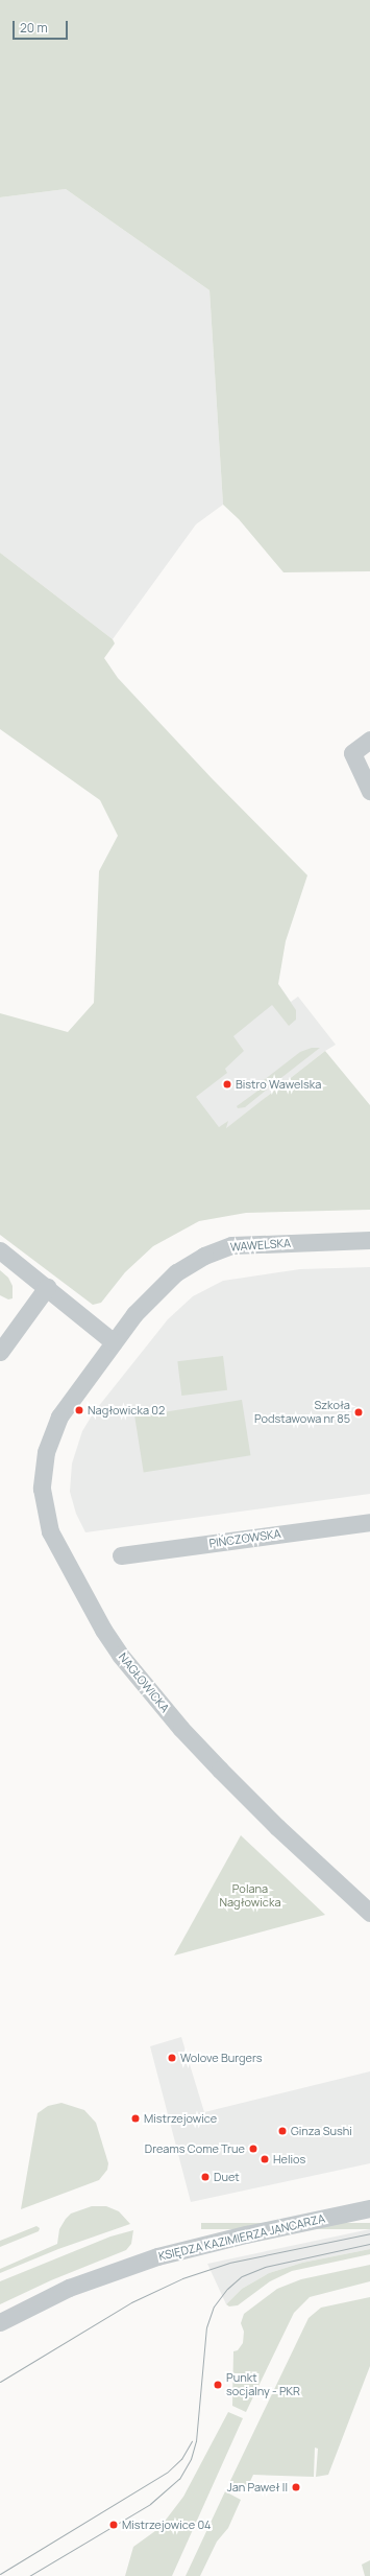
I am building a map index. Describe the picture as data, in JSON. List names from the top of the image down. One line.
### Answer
{"streets":{"street":["WAWELSKA","PIŃCZOWSKA","NAGŁOWICKA","KSIĘDZA KAZIMIERZA JANCARZA"]},"crossings":[["WAWELSKA","NAGŁOWICKA"]],"parks":["Polana Nagłowicka"],"places":["Bistro Wawelska","Nagłowicka 02","Szkoła Podstawowa nr 85","Wolove Burgers","Mistrzejowice","Ginza Sushi","Dreams Come True","Helios","Duet","Punkt socjalny - PKR","Jan Paweł II","Mistrzejowice 04"],"scale_bar":"20 m"}
